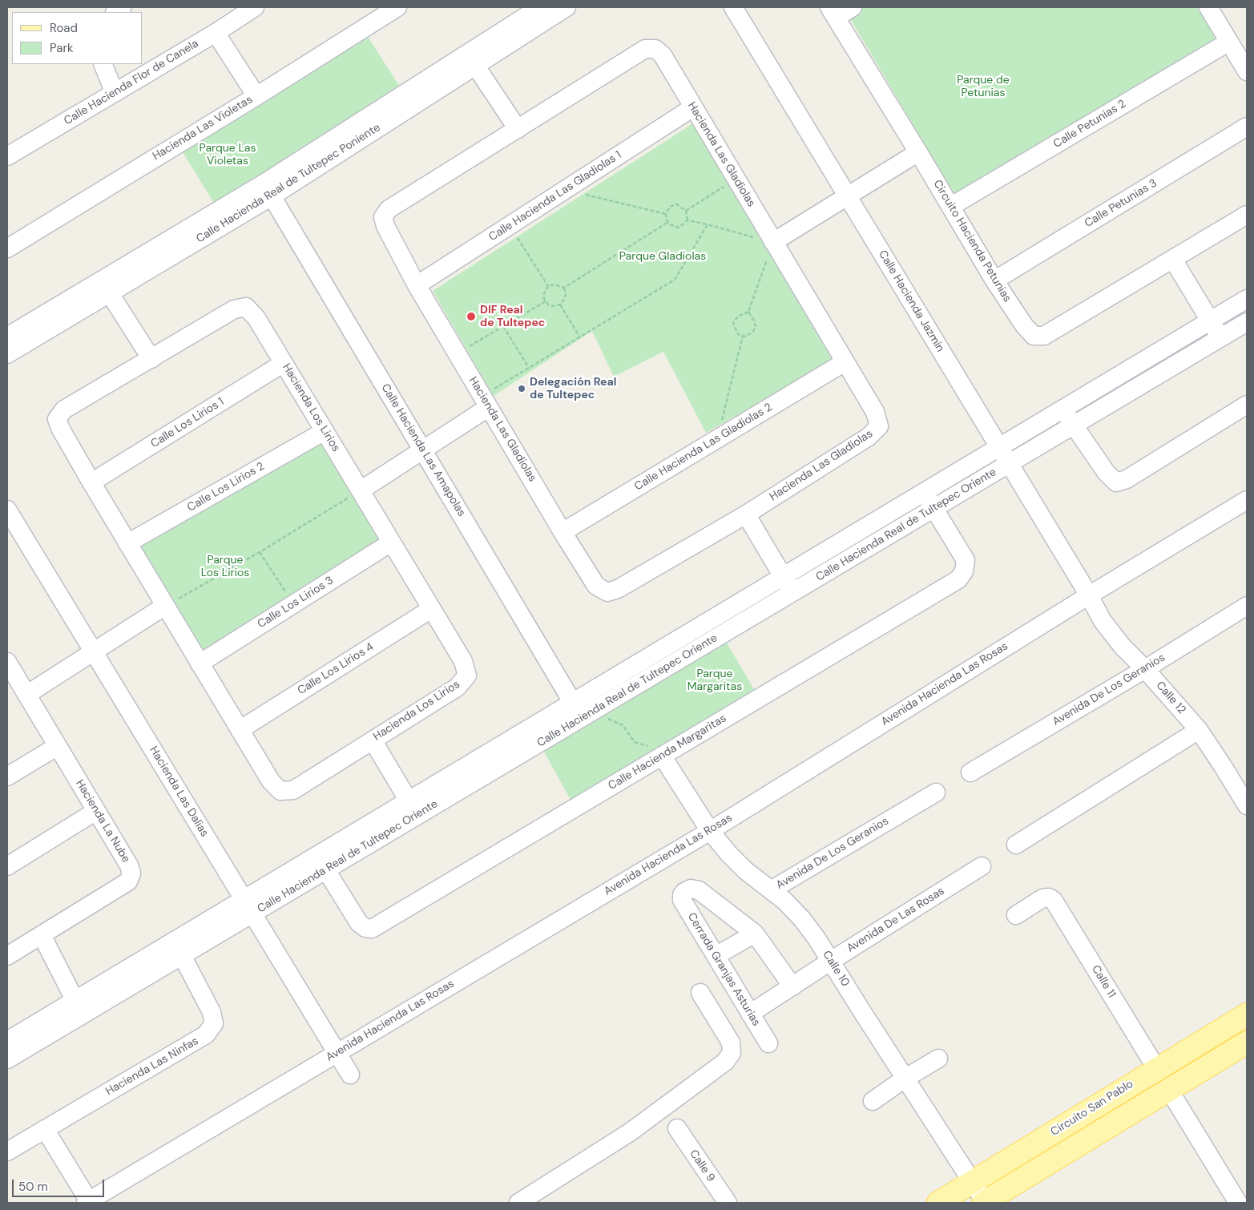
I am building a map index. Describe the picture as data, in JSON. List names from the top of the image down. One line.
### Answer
{"streets":{"main road":["Circuito San Pablo"],"street":["Calle Hacienda Flor de Canela","Calle Petunias 2","Hacienda Las Violetas","Hacienda Las Gladiolas","Calle Hacienda Real de Tultepec Poniente","Calle Hacienda Las Gladiolas 1","Calle Petunias 3","Circuito Hacienda Petunias","Calle Hacienda Jazmín","Hacienda Los Lirios","Calle Los Lirios 1","Calle Hacienda Las Gladiolas 2","Calle Hacienda Las Amapolas","Calle Los Lirios 2","Calle Hacienda Real de Tultepec Oriente","Calle Los Lirios 3","Calle Los Lirios 4","Avenida Hacienda Las Rosas","Avenida De Los Geranios","Calle 12","Calle Hacienda Margaritas","Hacienda Las Dalias","Hacienda La Nube","Avenida De Las Rosas","Calle 10","Cerrada Granjas Asturias","Calle 11","Hacienda Las Ninfas","Calle 9"]},"crossings":[["Calle Petunias 2","Circuito Hacienda Petunias"],["Hacienda Las Gladiolas","Calle Hacienda Las Gladiolas 1"],["Hacienda Las Gladiolas","Calle Hacienda Las Gladiolas 2"],["Calle Hacienda Real de Tultepec Poniente","Calle Hacienda Las Amapolas"],["Calle Petunias 3","Circuito Hacienda Petunias"],["Calle Hacienda Jazmín","Calle Hacienda Real de Tultepec Oriente"],["Calle Hacienda Jazmín","Avenida Hacienda Las Rosas"],["Calle Hacienda Jazmín","Calle 12"],["Hacienda Los Lirios","Calle Los Lirios 1"],["Hacienda Los Lirios","Calle Los Lirios 2"],["Hacienda Los Lirios","Calle Los Lirios 3"],["Hacienda Los Lirios","Calle Los Lirios 4"],["Calle Hacienda Las Amapolas","Calle Hacienda Real de Tultepec Oriente"],["Calle Hacienda Real de Tultepec Oriente","Calle Hacienda Margaritas"],["Calle Hacienda Real de Tultepec Oriente","Hacienda Las Dalias"],["Calle Hacienda Real de Tultepec Oriente","Hacienda Las Ninfas"],["Avenida Hacienda Las Rosas","Calle 12"],["Avenida Hacienda Las Rosas","Hacienda Las Dalias"],["Avenida Hacienda Las Rosas","Calle 10"],["Avenida De Los Geranios","Calle 12"],["Avenida De Los Geranios","Calle 10"],["Calle Hacienda Margaritas","Calle 10"],["Avenida De Las Rosas","Calle 10"],["Avenida De Las Rosas","Cerrada Granjas Asturias"],["Calle 10","Circuito San Pablo"],["Calle 11","Circuito San Pablo"]],"parks":["Parque de Petunias","Parque Las Violetas","Parque Gladiolas","Parque Los Lirios","Parque Margaritas"],"places":["DIF Real de Tultepec","Delegación Real de Tultepec"],"legend":["Road","Park"],"scale_bar":"50 m"}
